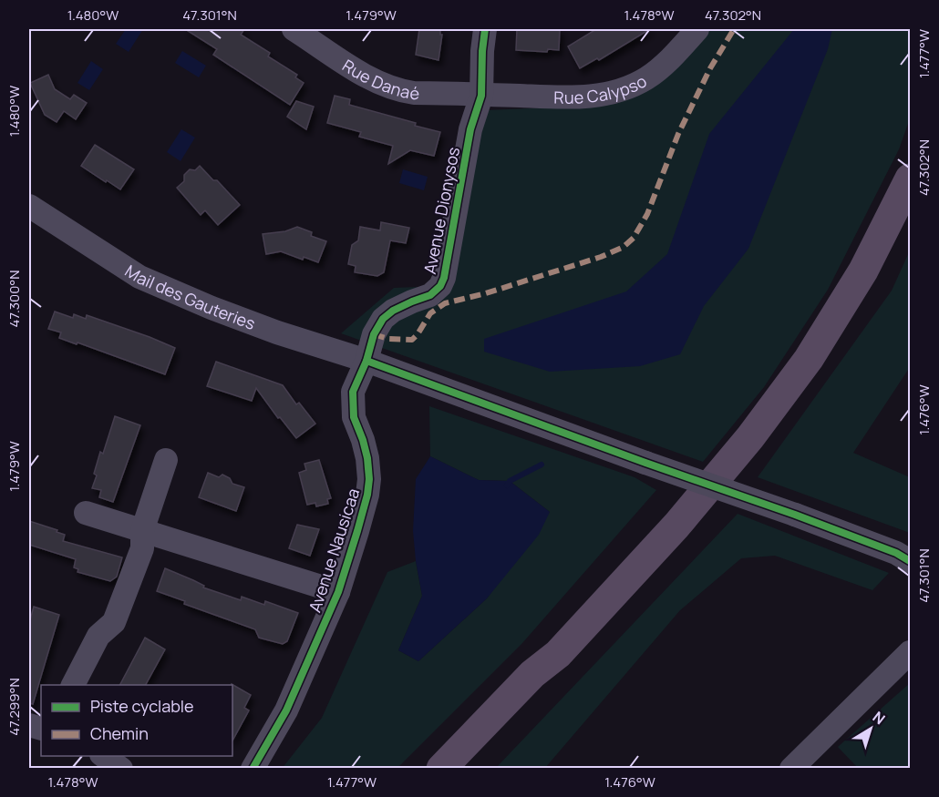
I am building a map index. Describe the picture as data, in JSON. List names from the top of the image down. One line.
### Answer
{"streets":{"street":["Rue Danaé","Rue Calypso","Avenue Dionysos","Mail des Gauteries","Avenue Nausicaa"]},"crossings":[["Rue Danaé","Rue Calypso"],["Rue Danaé","Avenue Dionysos"],["Rue Calypso","Avenue Dionysos"],["Avenue Dionysos","Mail des Gauteries"],["Avenue Dionysos","Avenue Nausicaa"],["Mail des Gauteries","Avenue Nausicaa"]],"legend":["Piste cyclable","Chemin"],"north":"top right","coordinates":["1.480°W","47.301°N","1.479°W","1.478°W","47.302°N","1.477°W","47.300°N","1.476°W","47.299°N"]}
